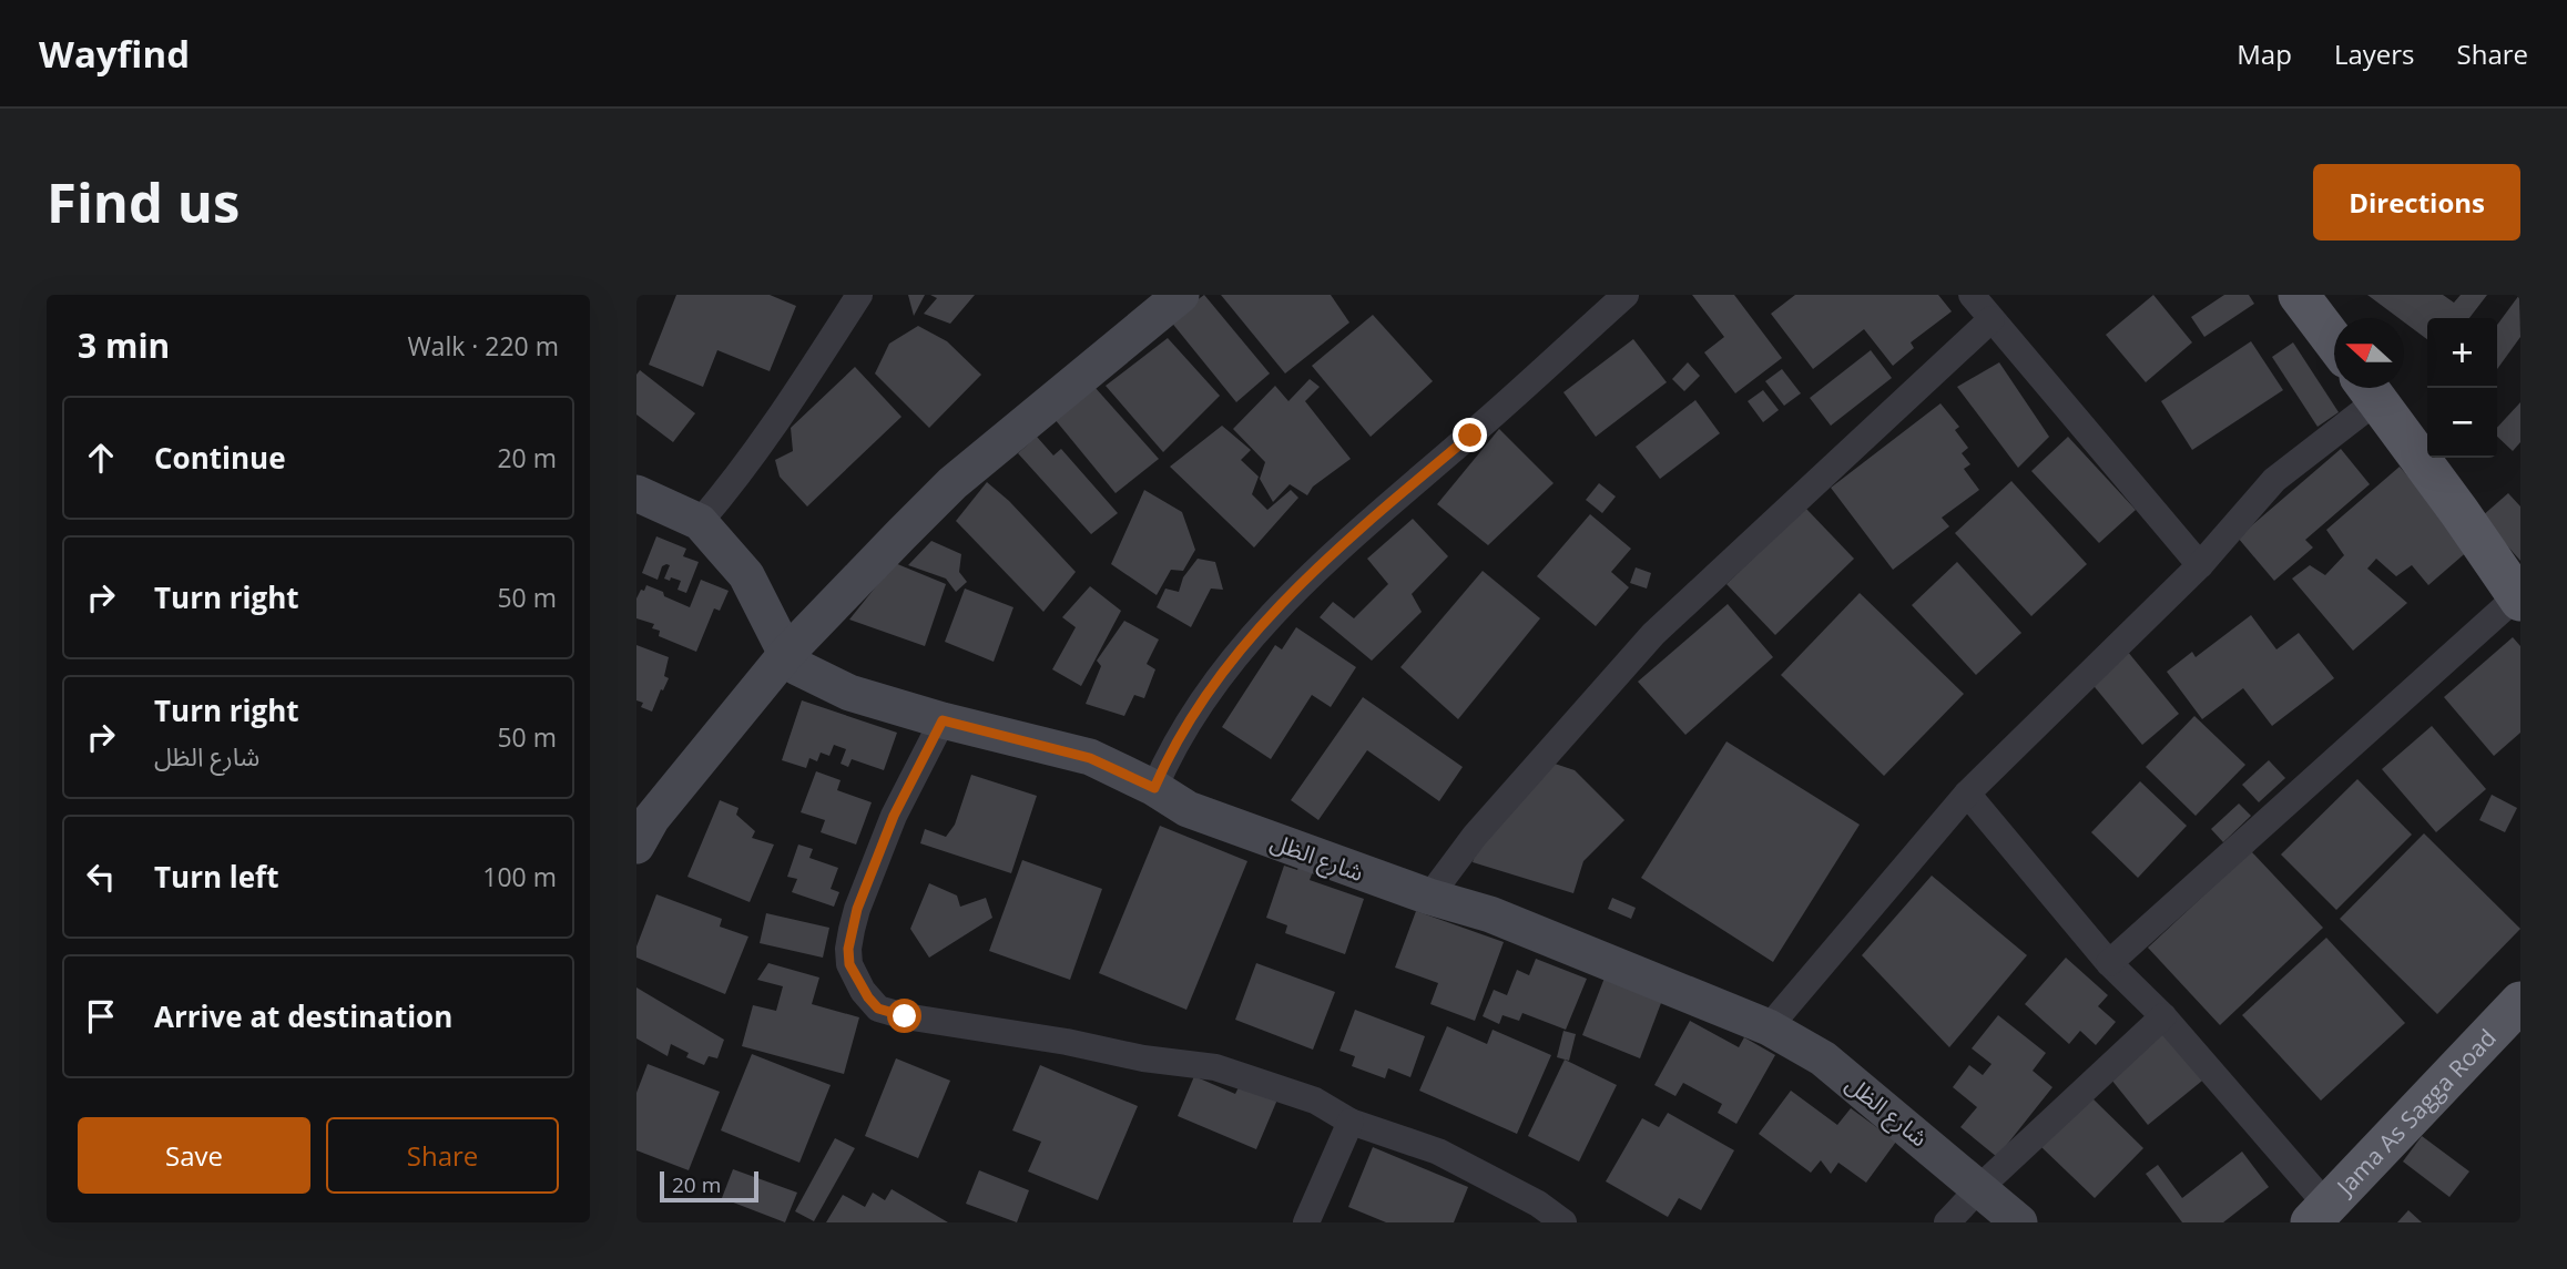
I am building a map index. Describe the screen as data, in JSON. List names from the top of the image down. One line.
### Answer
{"streets":{"main road":["Jama As Sagga Road"],"street":["شارع الظل"]},"scale_bar":"20 m","north":"left","page":{"header":"Wayfind","nav":["Map","Layers","Share"],"buttons":["Directions",["Save","Share"]],"title":"Find us","heading":["3 min","Walk · 220 m"],"map_buttons":["+","−"],"list":[["Continue","20 m"],["Turn right","50 m"],["Turn right","شارع الظل","50 m"],["Turn left","100 m"],"Arrive at destination"],"scale":"20 m"}}
